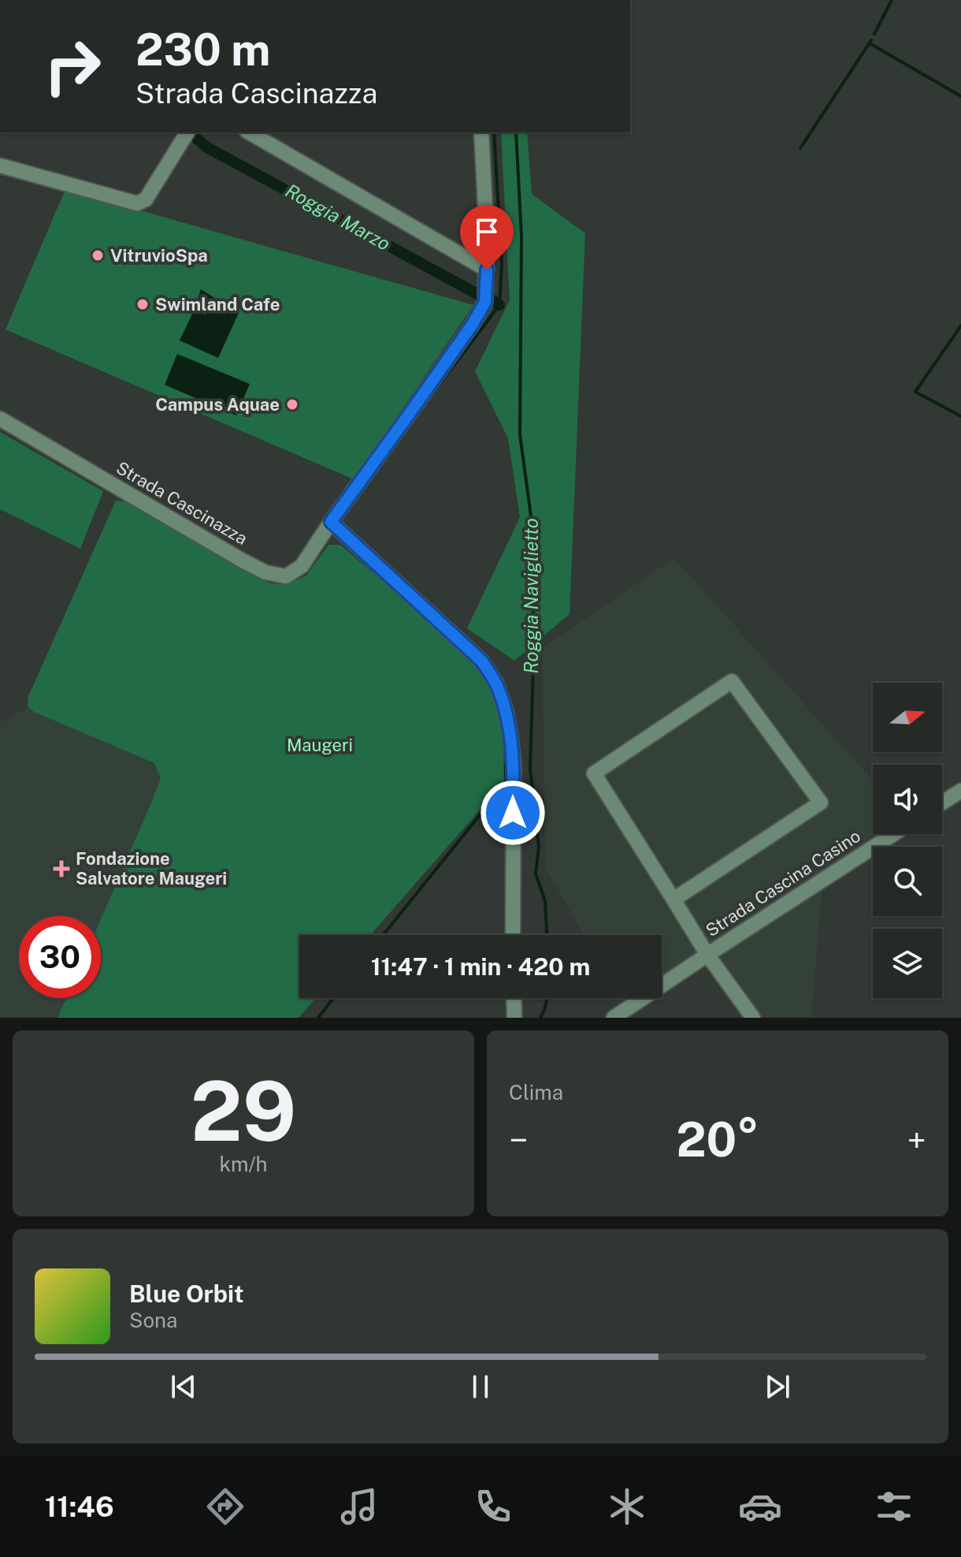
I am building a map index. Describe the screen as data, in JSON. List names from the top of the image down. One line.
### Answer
{"streets":{"street":["Strada Cascinazza","Strada Cascina Casino"]},"water":["Roggia Marzo","Roggia Naviglietto"],"parks":["Maugeri"],"places":{"other":["VitruvioSpa","Swimland Cafe","Campus Aquae"],"health":["Fondazione Salvatore Maugeri"]},"north":"right","page":{"turn":["230 m","Strada Cascinazza"],"limit":"30","trip":"11:47 · 1 min · 420 m","tile":[["29","km/h"],"Clima"],"heat":["−","20°","+"],"song":["Blue Orbit","Sona"],"tabs":"11:46"}}
